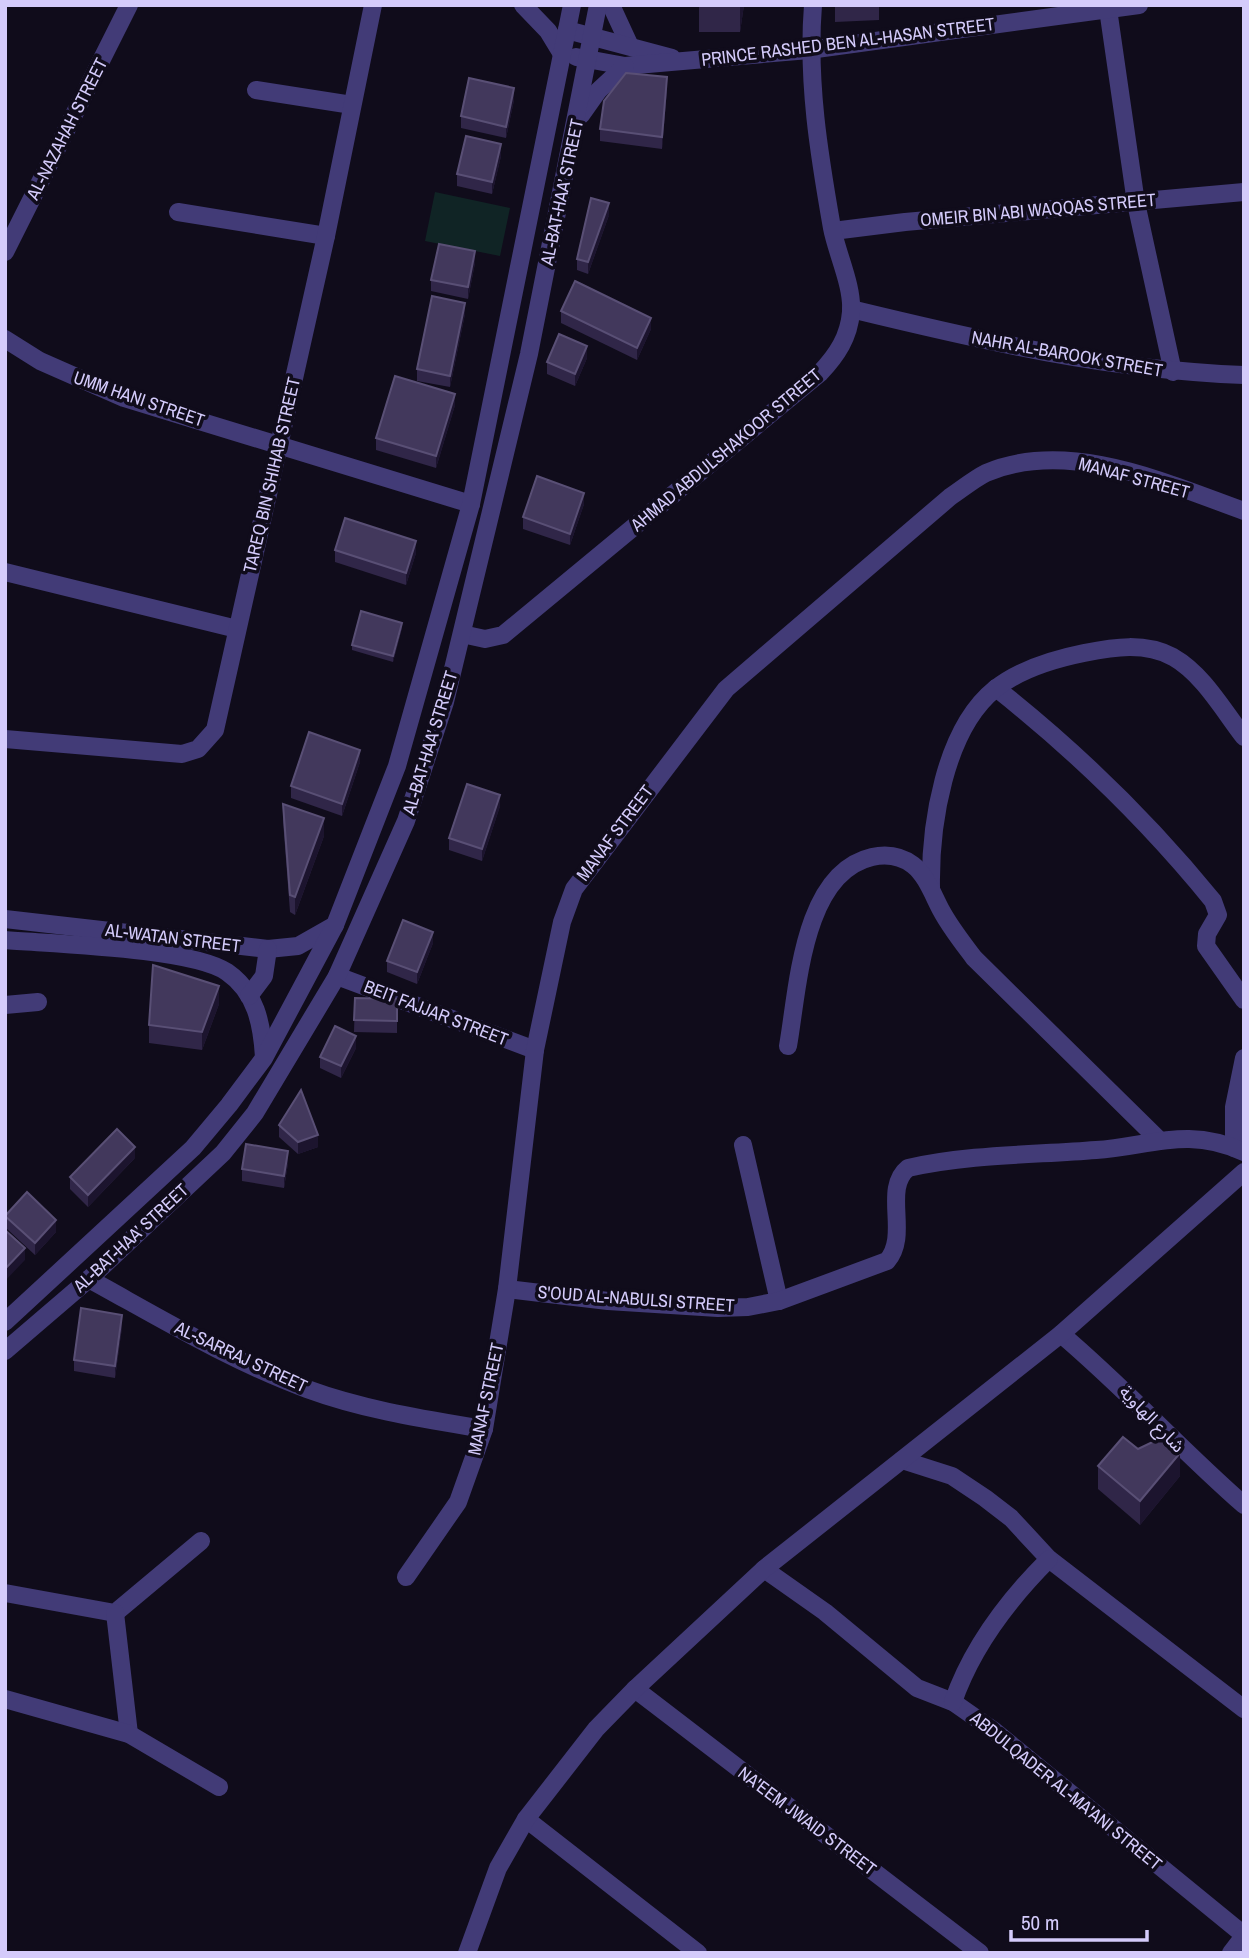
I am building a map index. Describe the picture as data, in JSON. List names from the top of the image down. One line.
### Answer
{"streets":{"street":["PRINCE RASHED BEN AL-HASAN STREET","AL-NAZAHAH STREET","AL-BAT-HAA’ STREET","OMEIR BIN ABI WAQQAS STREET","NAHR AL-BAROOK STREET","UMM HANI STREET","AHMAD ABDULSHAKOOR STREET","TAREQ BIN SHIHAB STREET","MANAF STREET","AL-WATAN STREET","BEIT FAJJAR STREET","S'OUD AL-NABULSI STREET","AL-SARRAJ STREET","شارع الهاوية","ABDULQADER AL-MA'ANI STREET","NA'EEM JWAID STREET"]},"crossings":[["PRINCE RASHED BEN AL-HASAN STREET","AL-BAT-HAA’ STREET"],["PRINCE RASHED BEN AL-HASAN STREET","AHMAD ABDULSHAKOOR STREET"],["AL-BAT-HAA’ STREET","UMM HANI STREET"],["AL-BAT-HAA’ STREET","AHMAD ABDULSHAKOOR STREET"],["AL-BAT-HAA’ STREET","AL-WATAN STREET"],["AL-BAT-HAA’ STREET","BEIT FAJJAR STREET"],["AL-BAT-HAA’ STREET","AL-SARRAJ STREET"],["OMEIR BIN ABI WAQQAS STREET","AHMAD ABDULSHAKOOR STREET"],["NAHR AL-BAROOK STREET","AHMAD ABDULSHAKOOR STREET"],["UMM HANI STREET","TAREQ BIN SHIHAB STREET"],["MANAF STREET","BEIT FAJJAR STREET"],["MANAF STREET","S'OUD AL-NABULSI STREET"],["MANAF STREET","AL-SARRAJ STREET"]],"scale_bar":"50 m"}
